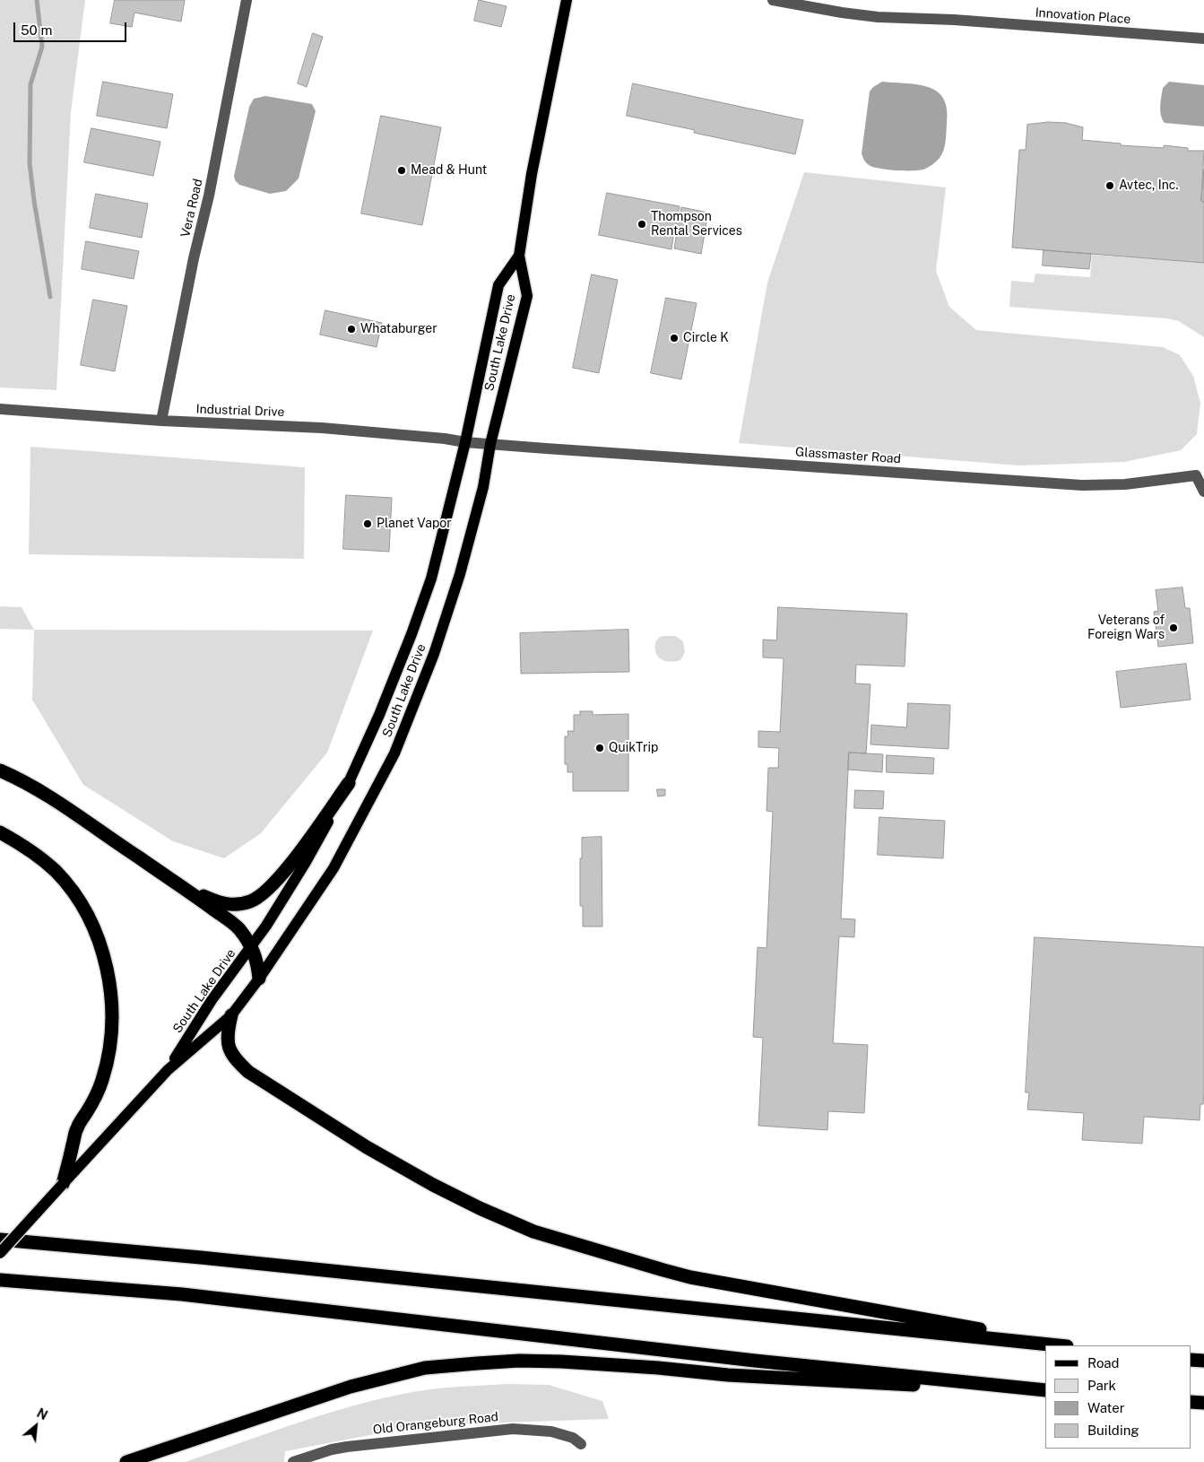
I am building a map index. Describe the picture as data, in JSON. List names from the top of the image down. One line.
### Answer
{"streets":{"main road":["South Lake Drive"],"street":["Innovation Place","Vera Road","Industrial Drive","Glassmaster Road","Old Orangeburg Road"]},"crossings":[["Vera Road","Industrial Drive"],["South Lake Drive","Industrial Drive"],["South Lake Drive","Glassmaster Road"],["Industrial Drive","Glassmaster Road"]],"places":["Mead & Hunt","Avtec, Inc.","Thompson Rental Services","Whataburger","Circle K","Planet Vapor","Veterans of Foreign Wars","QuikTrip"],"legend":["Road","Park","Water","Building"],"scale_bar":"50 m","north":"top right"}
